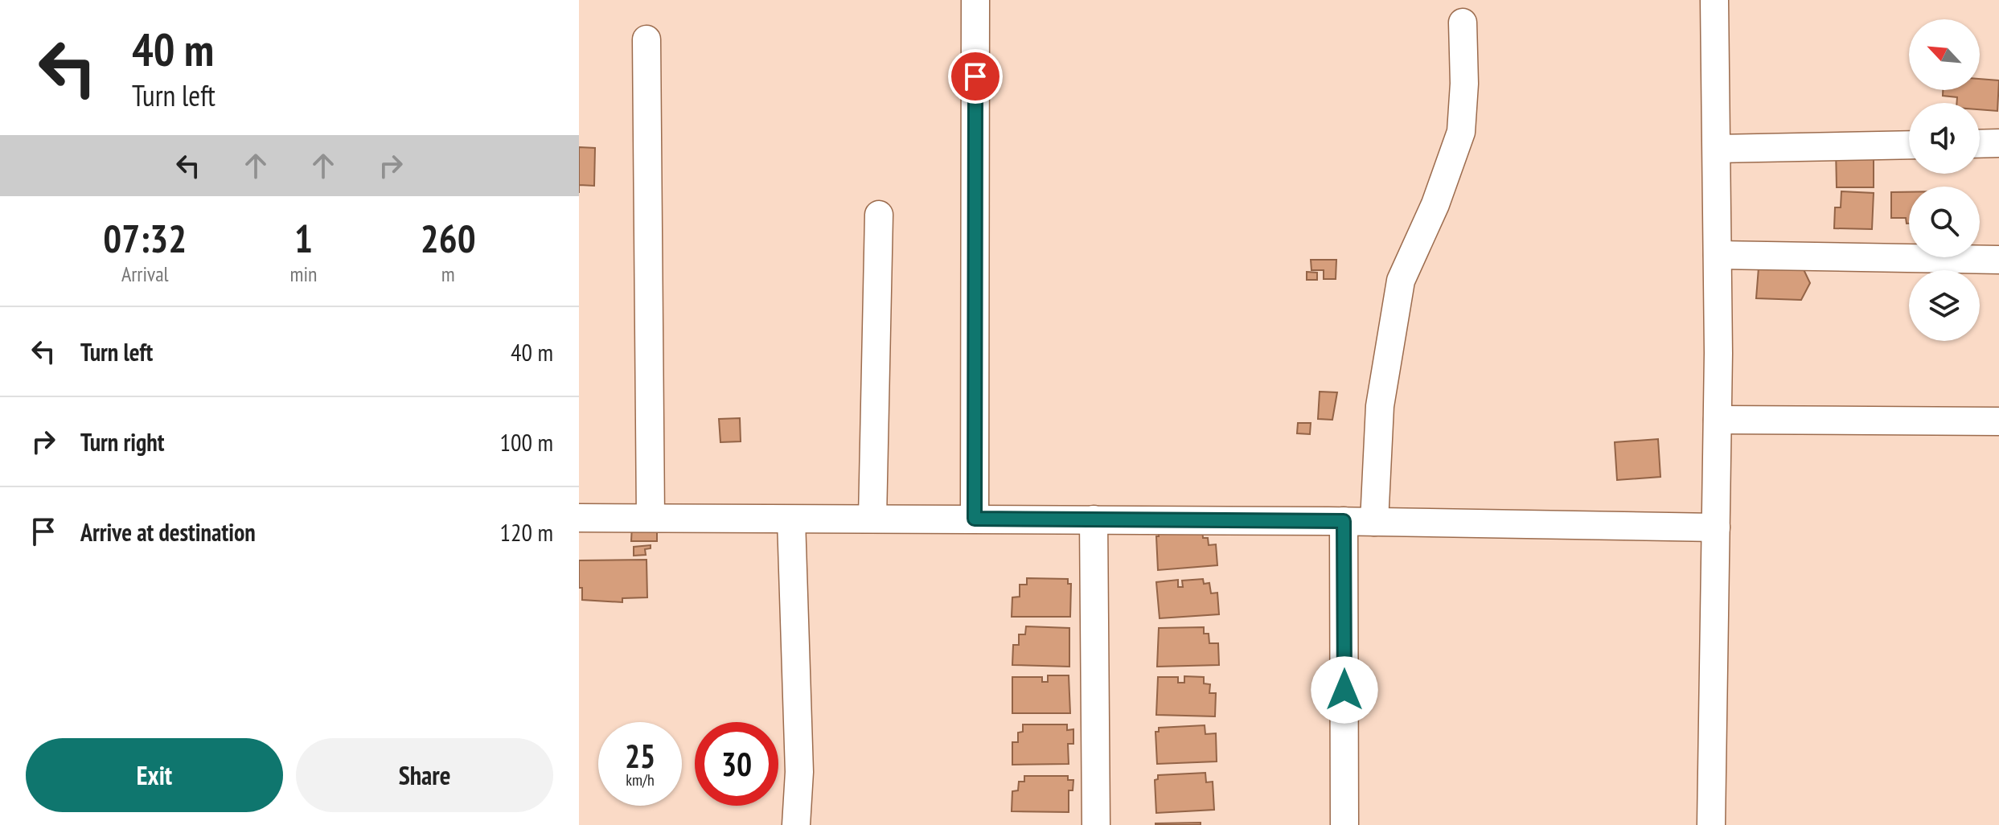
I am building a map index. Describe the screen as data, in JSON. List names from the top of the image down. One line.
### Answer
{"north":"top left","page":{"turn":["40 m","Turn left"],"eta":["07:32","Arrival","1","min","260","m"],"list":[{"name":"Turn left","value":"40 m"},{"name":"Turn right","value":"100 m"},{"name":"Arrive at destination","value":"120 m"}],"speed":"25 km/h","limit":"30","buttons":["Exit","Share"]}}
